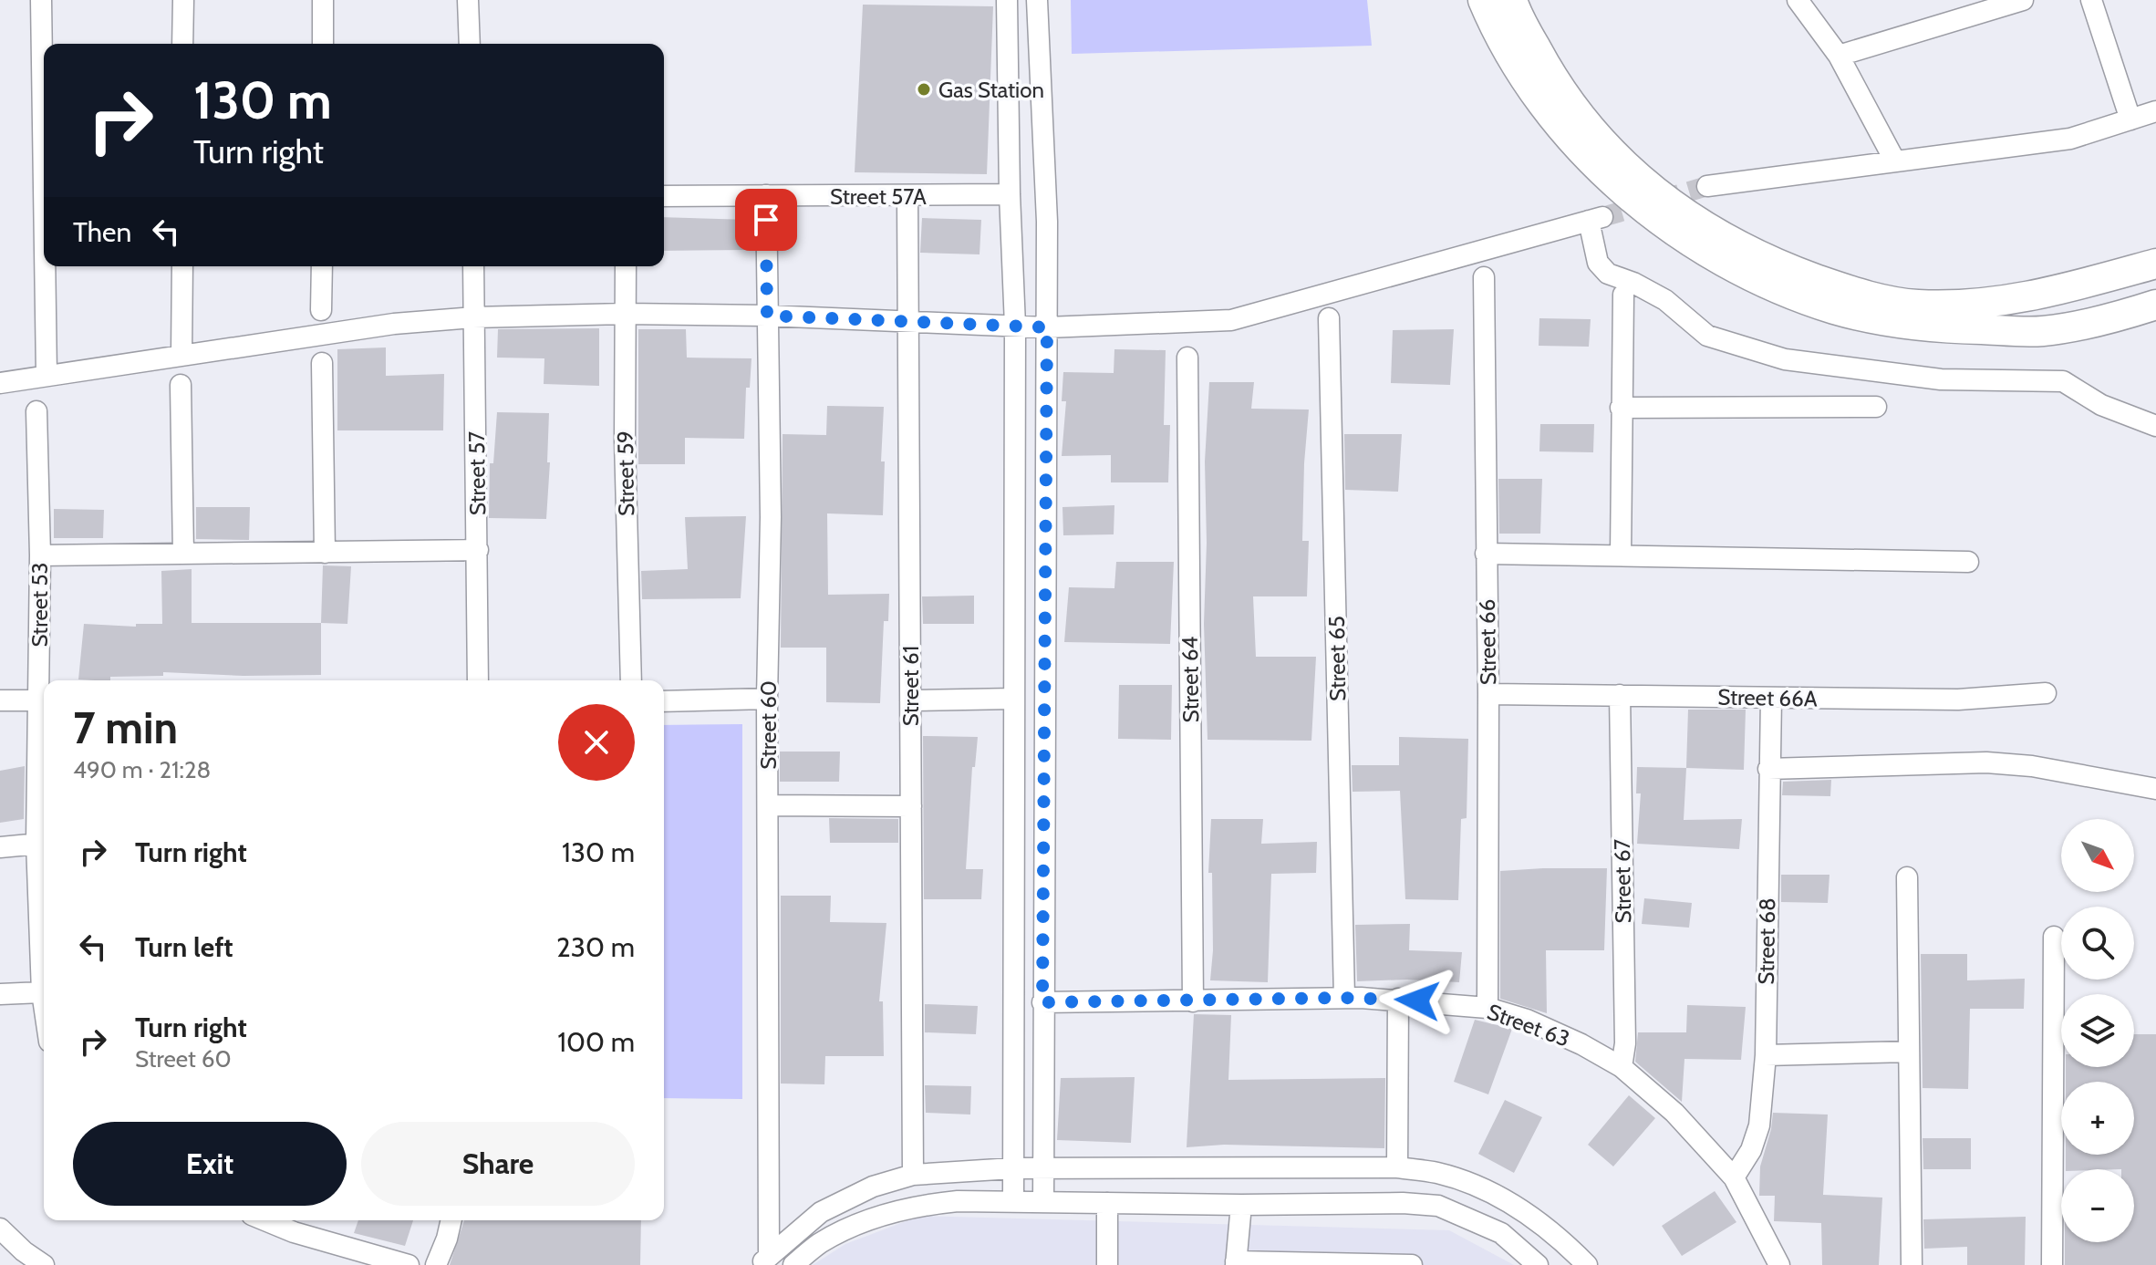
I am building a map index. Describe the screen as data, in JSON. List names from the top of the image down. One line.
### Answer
{"streets":{"street":["Street 57A","Street 57","Street 59","Street 53","Street 66","Street 65","Street 64","Street 61","Street 66A","Street 60","Street 67","Street 68","Street 63"]},"crossings":[["Street 57A","Street 61"],["Street 57A","Street 60"],["Street 66","Street 66A"],["Street 66","Street 63"],["Street 65","Street 63"],["Street 64","Street 63"],["Street 66A","Street 67"],["Street 66A","Street 68"],["Street 67","Street 63"],["Street 68","Street 63"]],"places":["Gas Station"],"north":"bottom right","page":{"turn":["130 m","Turn right"],"then":"Then","heading":["7 min","490 m · 21:28"],"list":[{"name":"Turn right","value":"130 m"},{"name":"Turn left","value":"230 m"},{"name":"Turn right","note":"Street 60","value":"100 m"}],"map_buttons":["+","−"],"buttons":["Exit","Share"]}}
